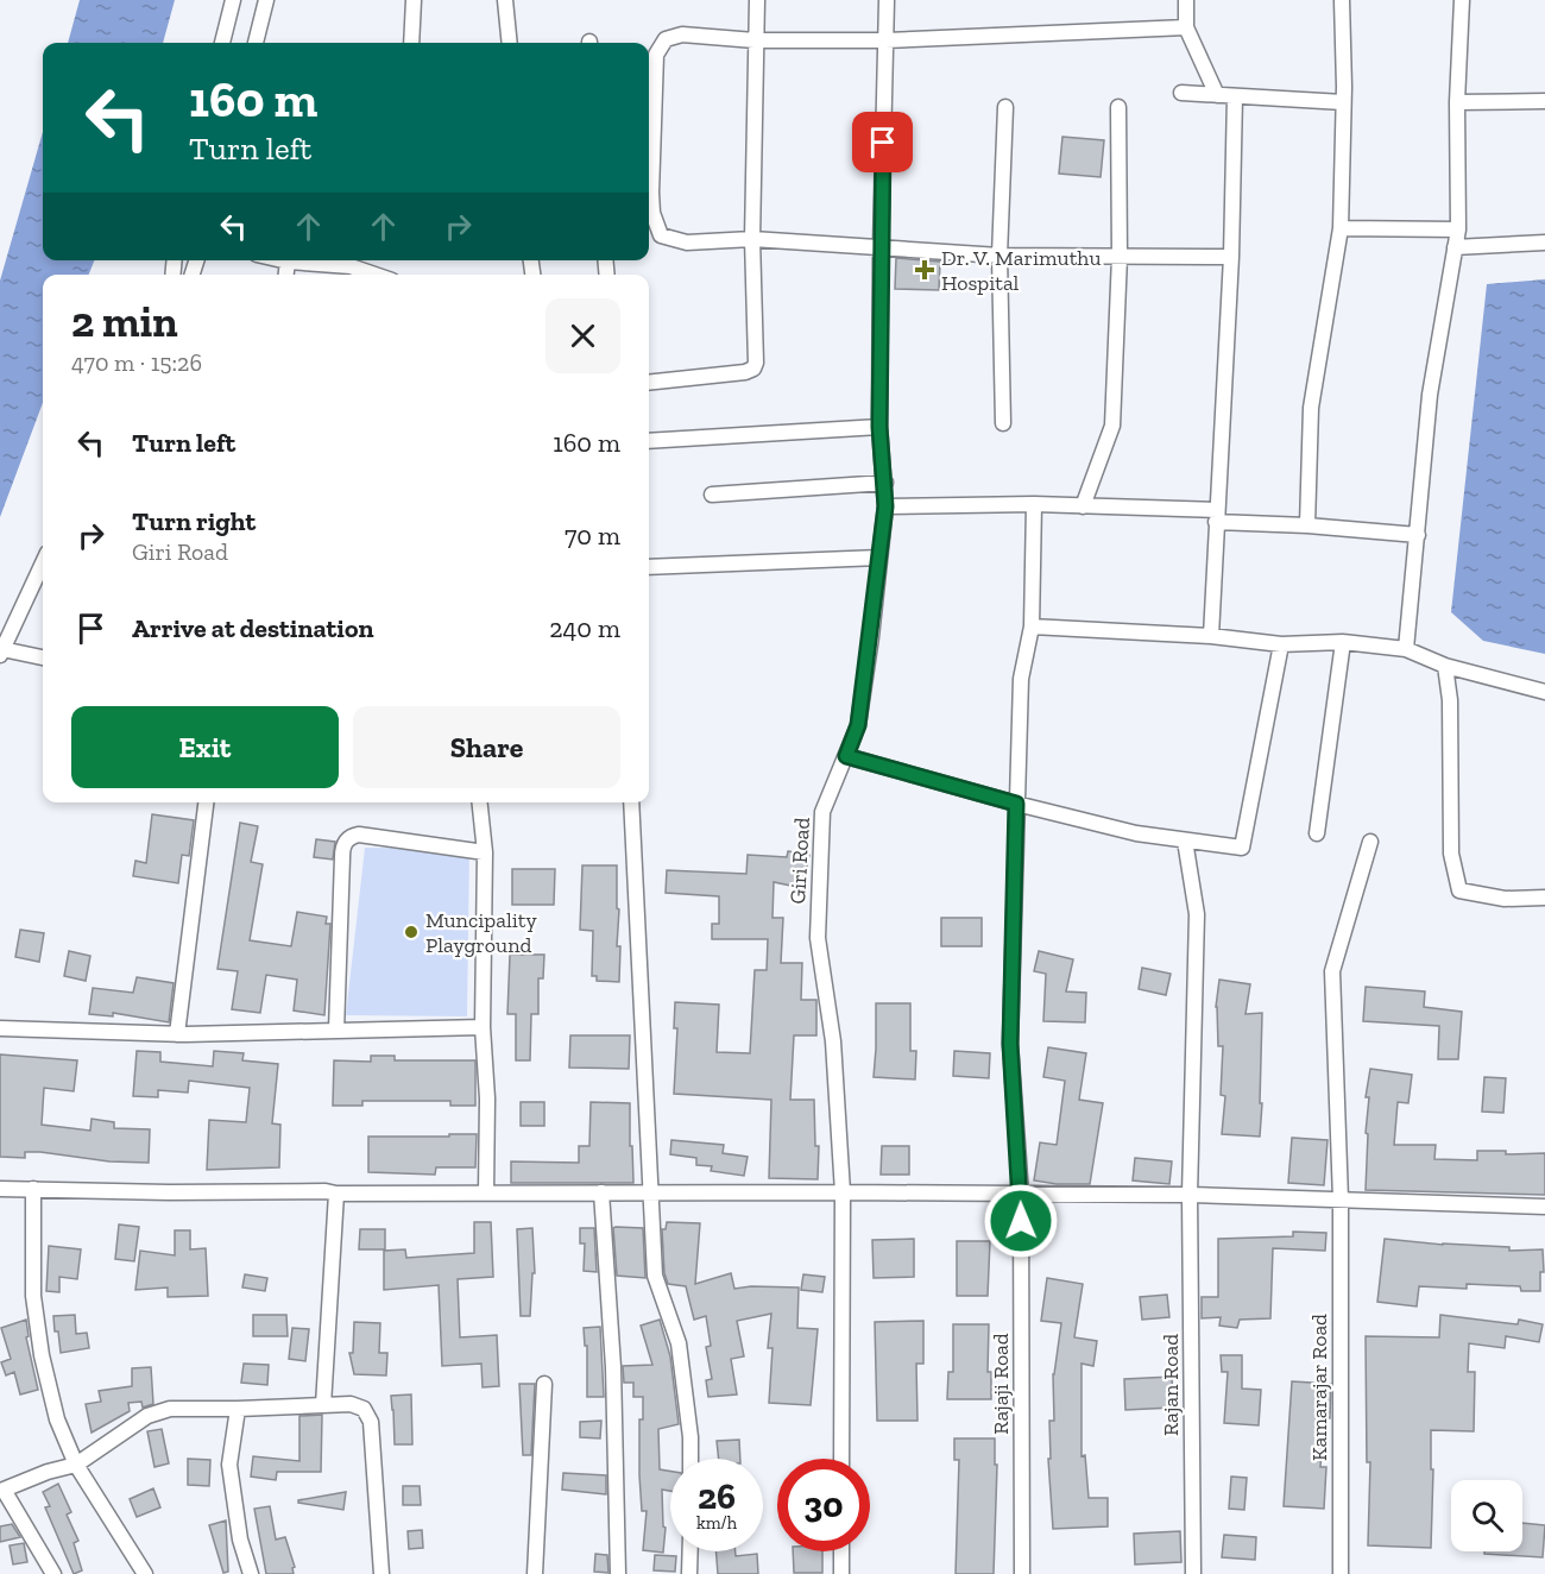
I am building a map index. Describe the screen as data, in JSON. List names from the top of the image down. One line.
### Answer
{"streets":{"street":["Giri Road","Rajaji Road","Rajan Road","Kamarajar Road"]},"places":{"health":["Dr. V. Marimuthu Hospital"],"other":["Muncipality Playground"]},"page":{"turn":["160 m","Turn left"],"heading":["2 min","470 m · 15:26"],"list":[{"name":"Turn left","value":"160 m"},{"name":"Turn right","note":"Giri Road","value":"70 m"},{"name":"Arrive at destination","value":"240 m"}],"buttons":["Exit","Share"],"speed":"26 km/h","limit":"30"}}
